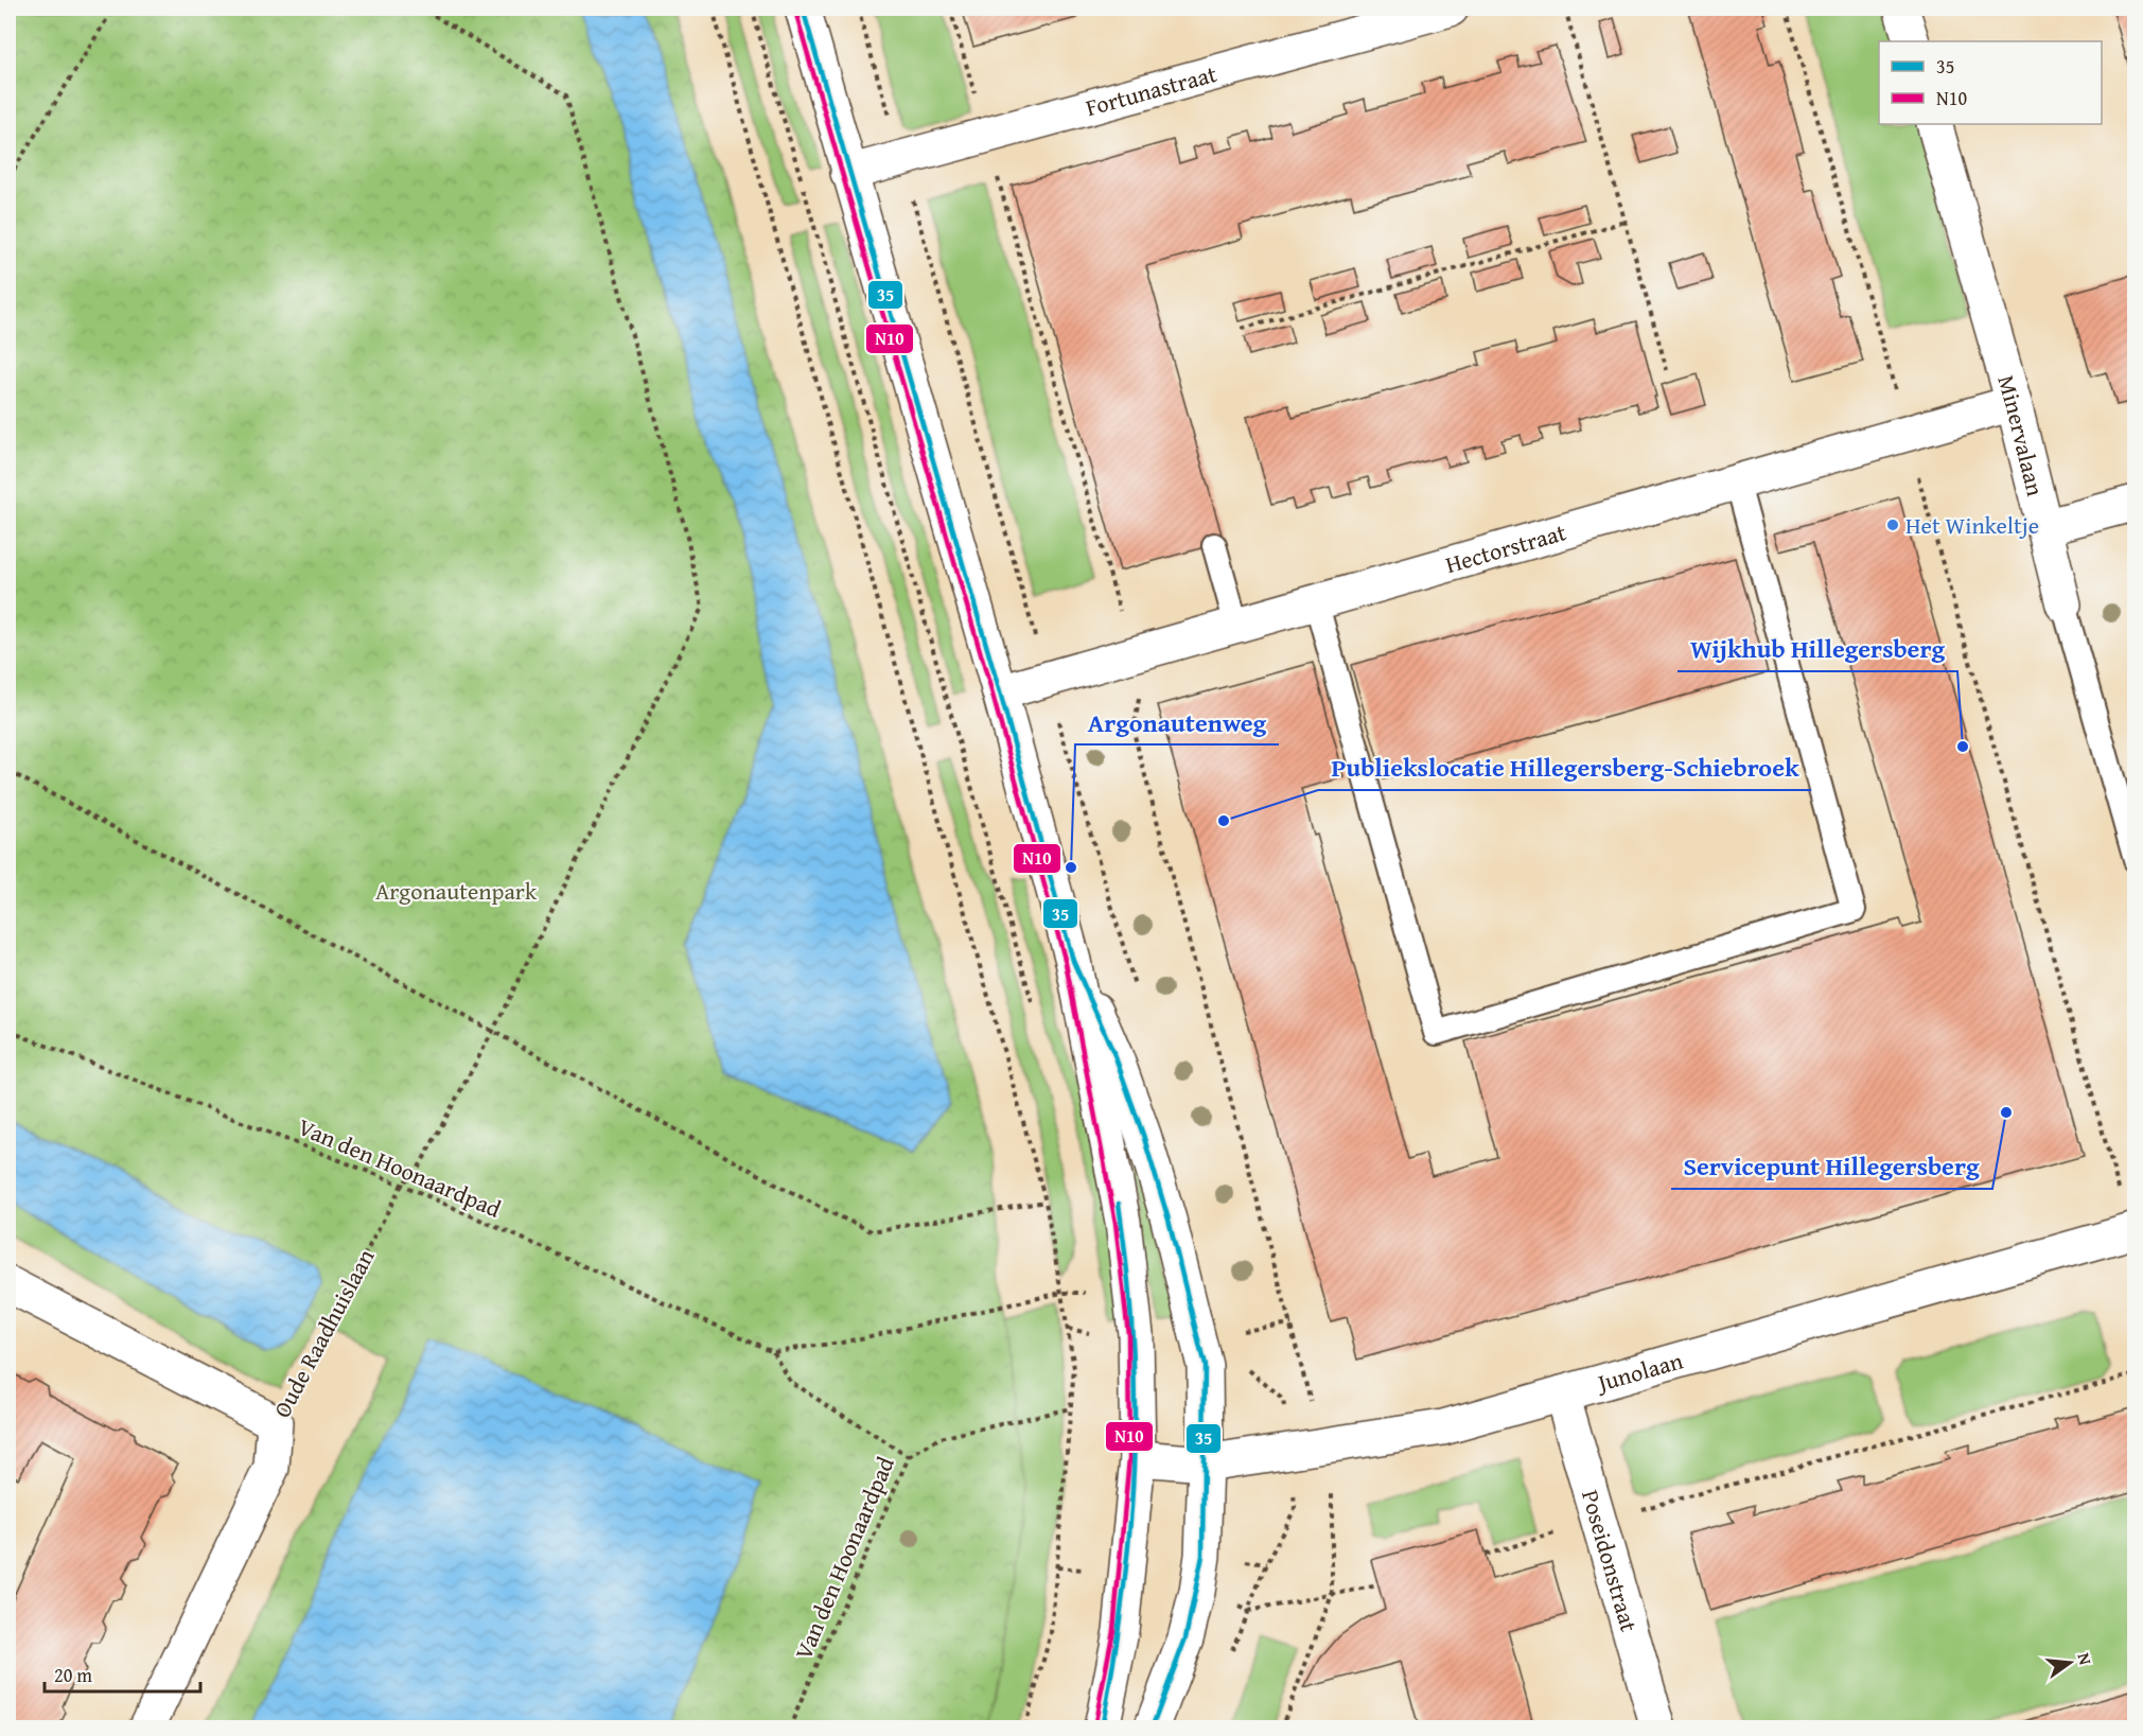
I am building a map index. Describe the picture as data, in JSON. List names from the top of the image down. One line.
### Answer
{"streets":{"street":["Fortunastraat","Minervalaan","Hectorstraat","Oude Raadhuislaan","Junolaan","Poseidonstraat"],"path":["Van den Hoonaardpad"]},"crossings":[["Minervalaan","Hectorstraat"],["Van den Hoonaardpad","Oude Raadhuislaan"],["Junolaan","Poseidonstraat"]],"parks":["Argonautenpark"],"places":["Het Winkeltje","Wijkhub Hillegersberg","Publiekslocatie Hillegersberg-Schiebroek","Argonautenweg","Servicepunt Hillegersberg"],"lines":["transit line 35","transit line N10"],"legend":["35","N10"],"scale_bar":"20 m","north":"right"}
